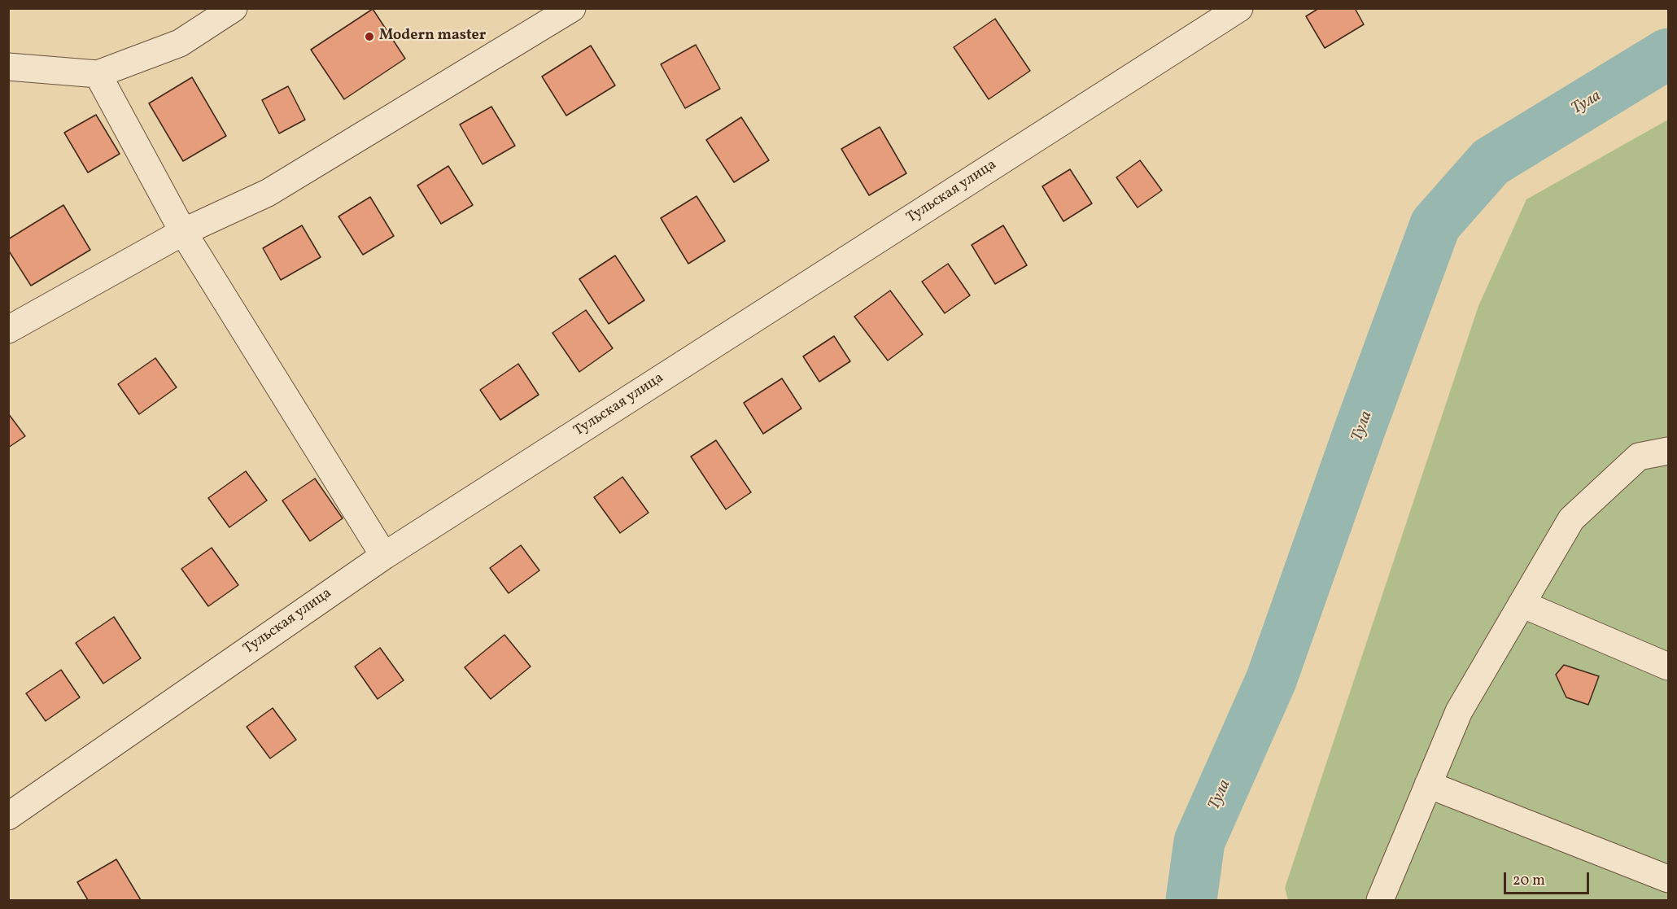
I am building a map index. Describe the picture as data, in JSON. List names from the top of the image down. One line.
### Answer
{"streets":{"street":["Тульская улица"]},"water":["Тула"],"places":["Modern master"],"scale_bar":"20 m"}
